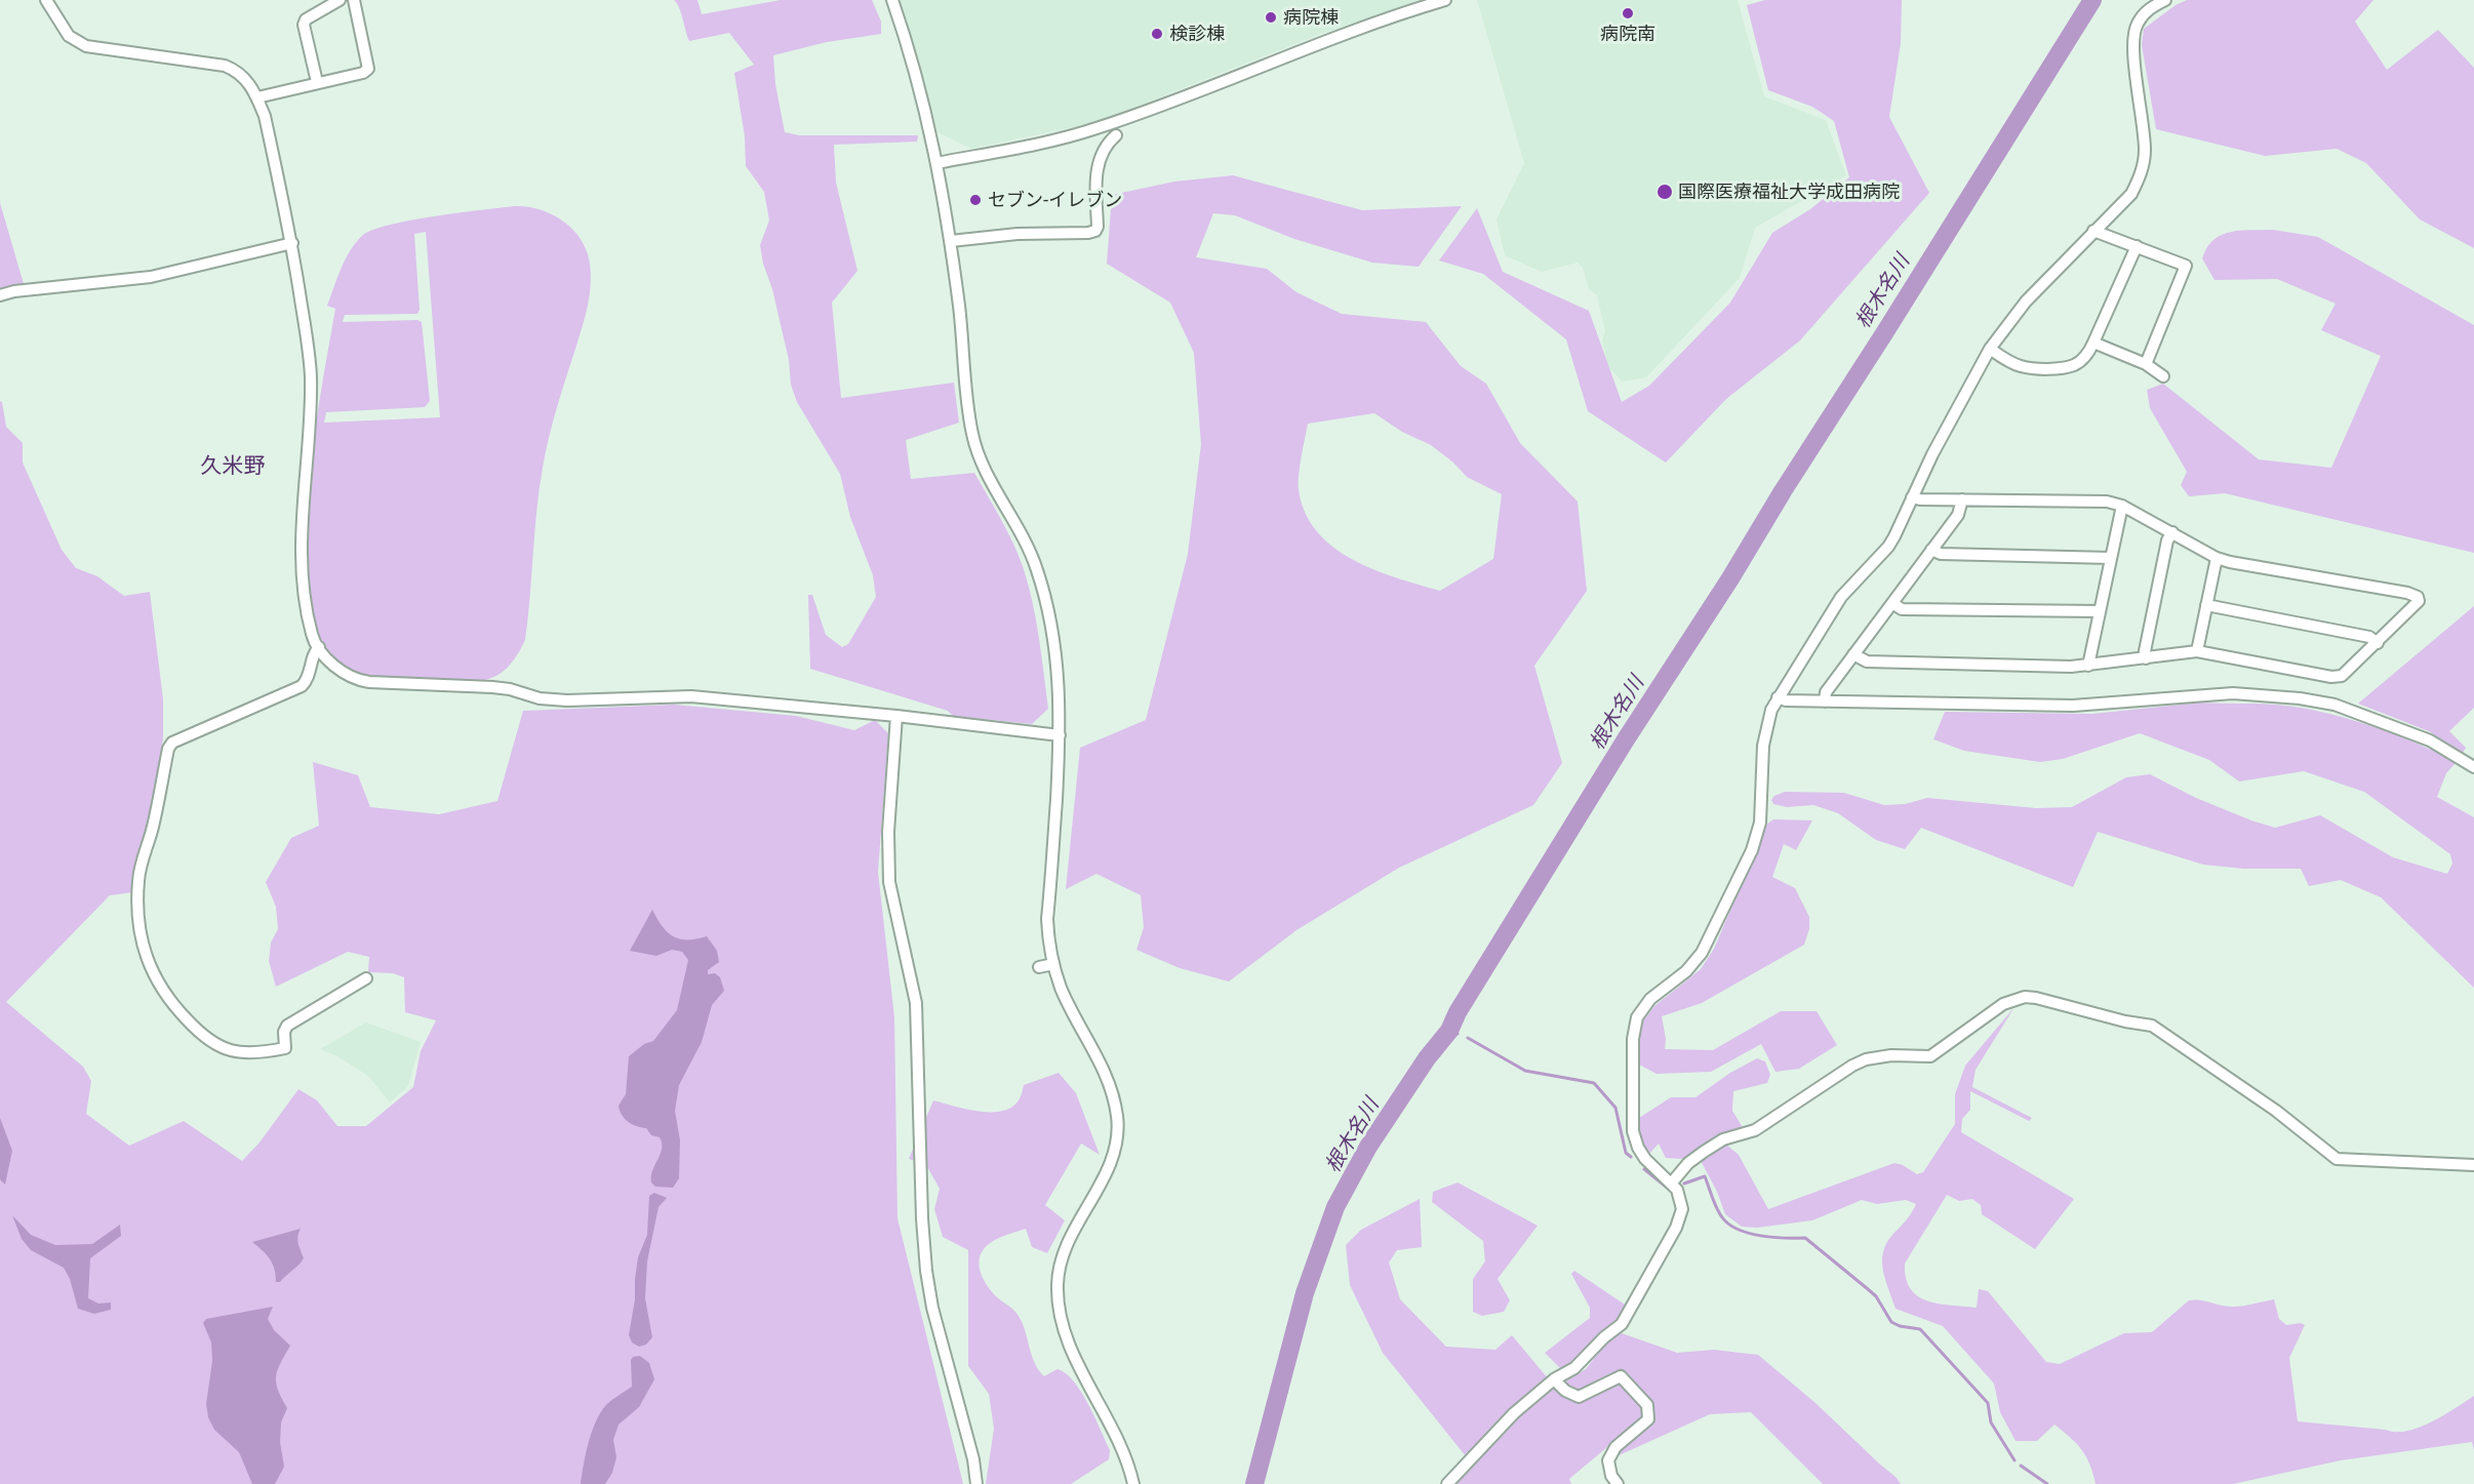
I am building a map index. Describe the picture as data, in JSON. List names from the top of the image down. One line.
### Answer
{"districts":["久米野"],"water":["根木名川"],"places":["病院南","病院棟","検診棟","国際医療福祉大学成田病院","セブン-イレブン"]}
